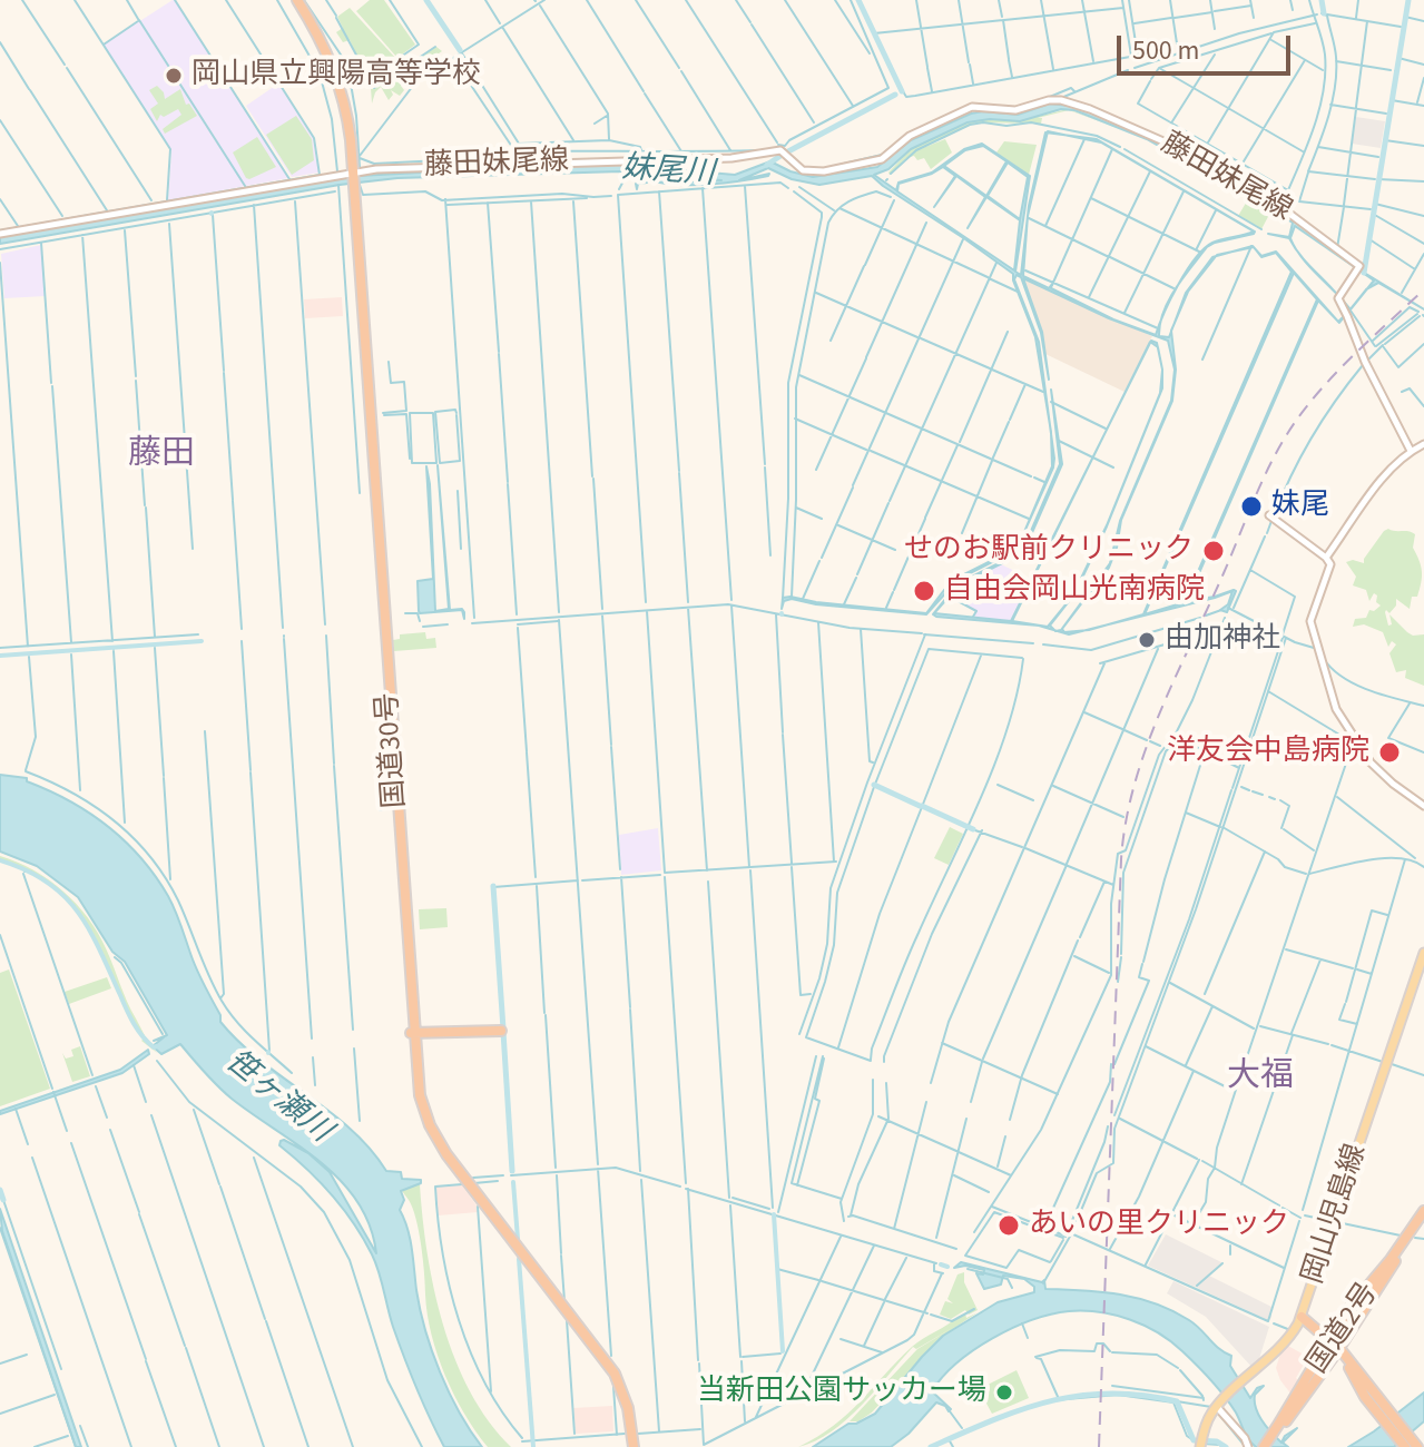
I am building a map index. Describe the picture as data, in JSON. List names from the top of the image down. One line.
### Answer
{"streets":{"highway":["国道30号","国道2号"],"main road":["藤田妹尾線","岡山児島線"]},"crossings":[["藤田妹尾線","国道30号"]],"districts":["藤田","大福"],"water":["妹尾川","笹ヶ瀬川"],"places":["岡山県立興陽高等学校","妹尾","せのお駅前クリニック","自由会岡山光南病院","由加神社","洋友会中島病院","あいの里クリニック","当新田公園サッカー場"],"scale_bar":"500 m"}
